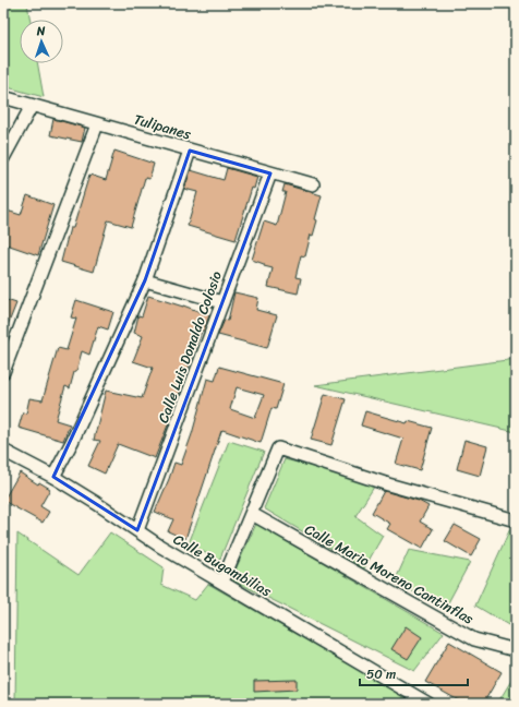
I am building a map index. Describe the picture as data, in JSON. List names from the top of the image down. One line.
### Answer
{"streets":{"street":["Tulipanes","Calle Luis Donaldo Colosio","Calle Bugambilias","Calle Mario Moreno Cantinflas"]},"crossings":[["Tulipanes","Calle Luis Donaldo Colosio"],["Calle Luis Donaldo Colosio","Calle Bugambilias"]],"scale_bar":"50 m","north":"top"}
